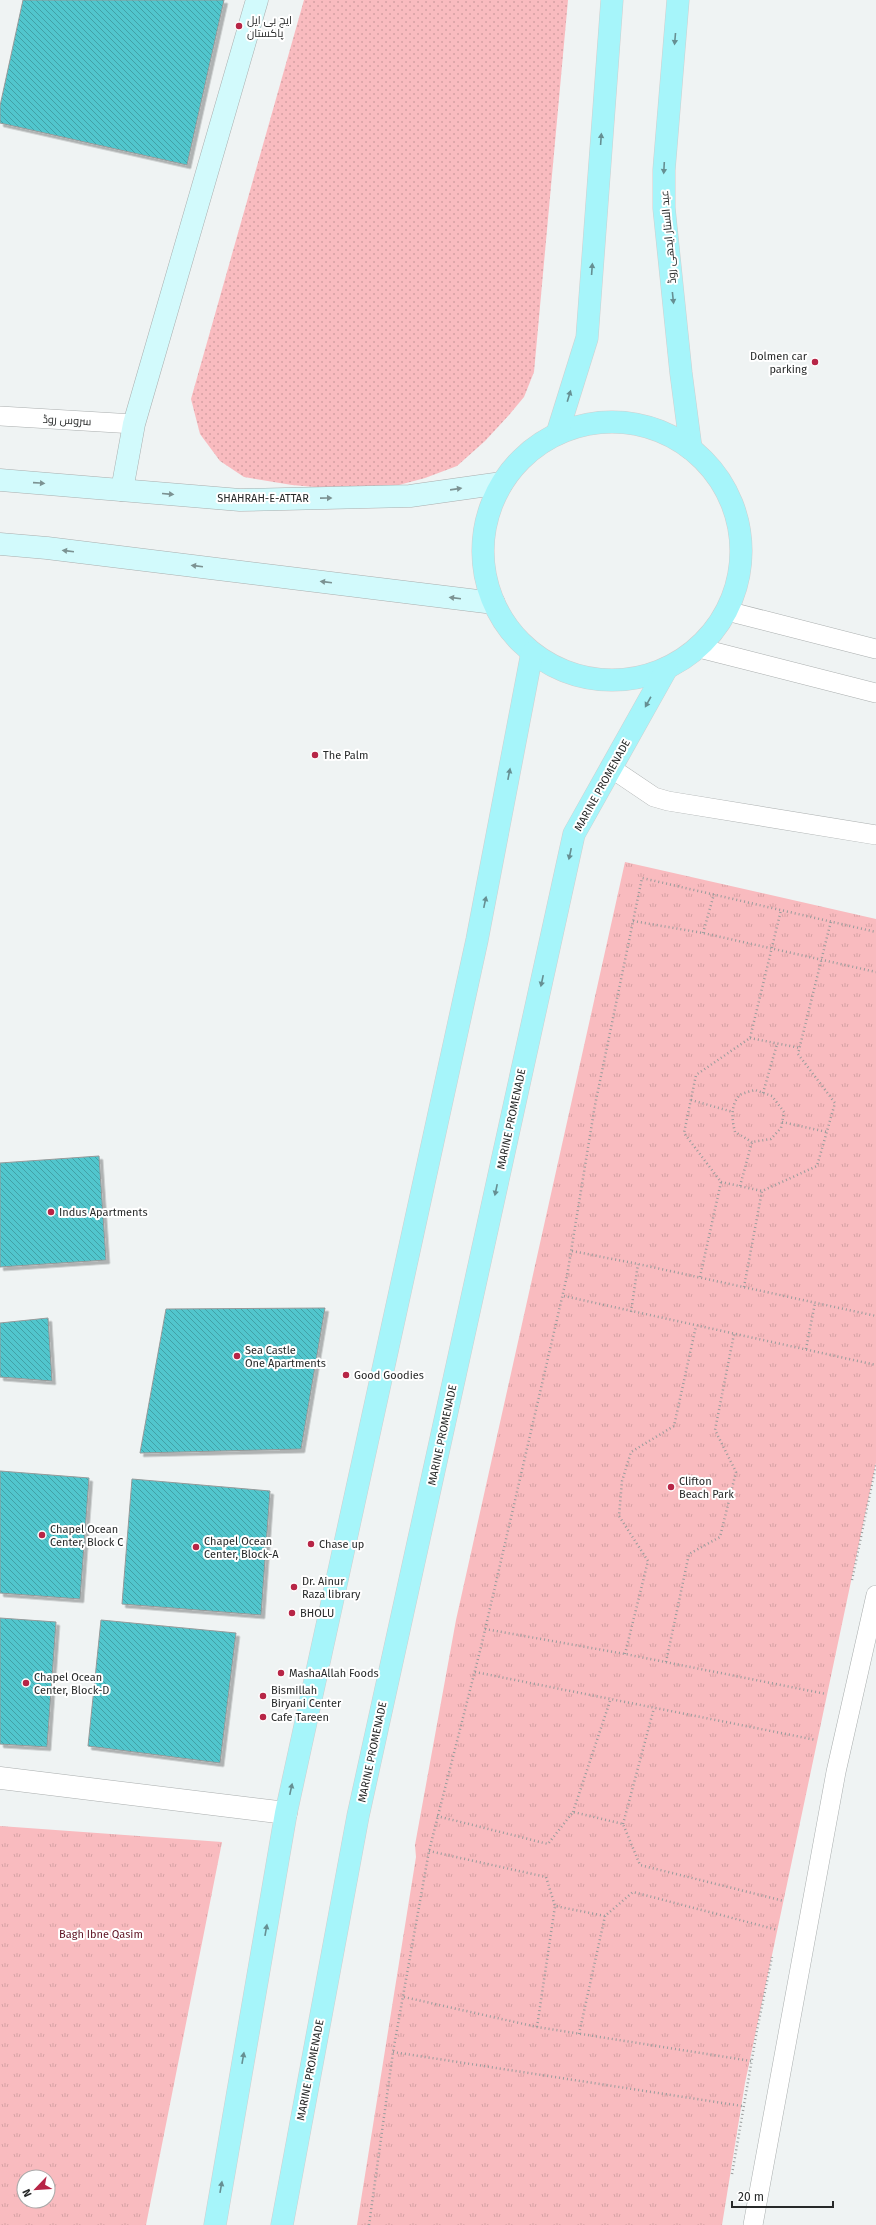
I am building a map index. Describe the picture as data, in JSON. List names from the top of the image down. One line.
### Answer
{"streets":{"main road":["عبد الستار ایدھی روڈ","SHAHRAH-E-ATTAR","MARINE PROMENADE"],"lane":["سروس روڈ"]},"parks":["Bagh Ibne Qasim"],"places":["ایچ بی ایل پاکستان","Dolmen car parking","The Palm","Indus Apartments","Sea Castle One Apartments","Good Goodies","Clifton Beach Park","Chapel Ocean Center, Block C","Chase up","Chapel Ocean Center, Block-A","Dr. Ainur Raza library","BHOLU","MashaAllah Foods","Chapel Ocean Center, Block-D","Bismillah Biryani Center","Cafe Tareen"],"scale_bar":"20 m","north":"bottom left"}
